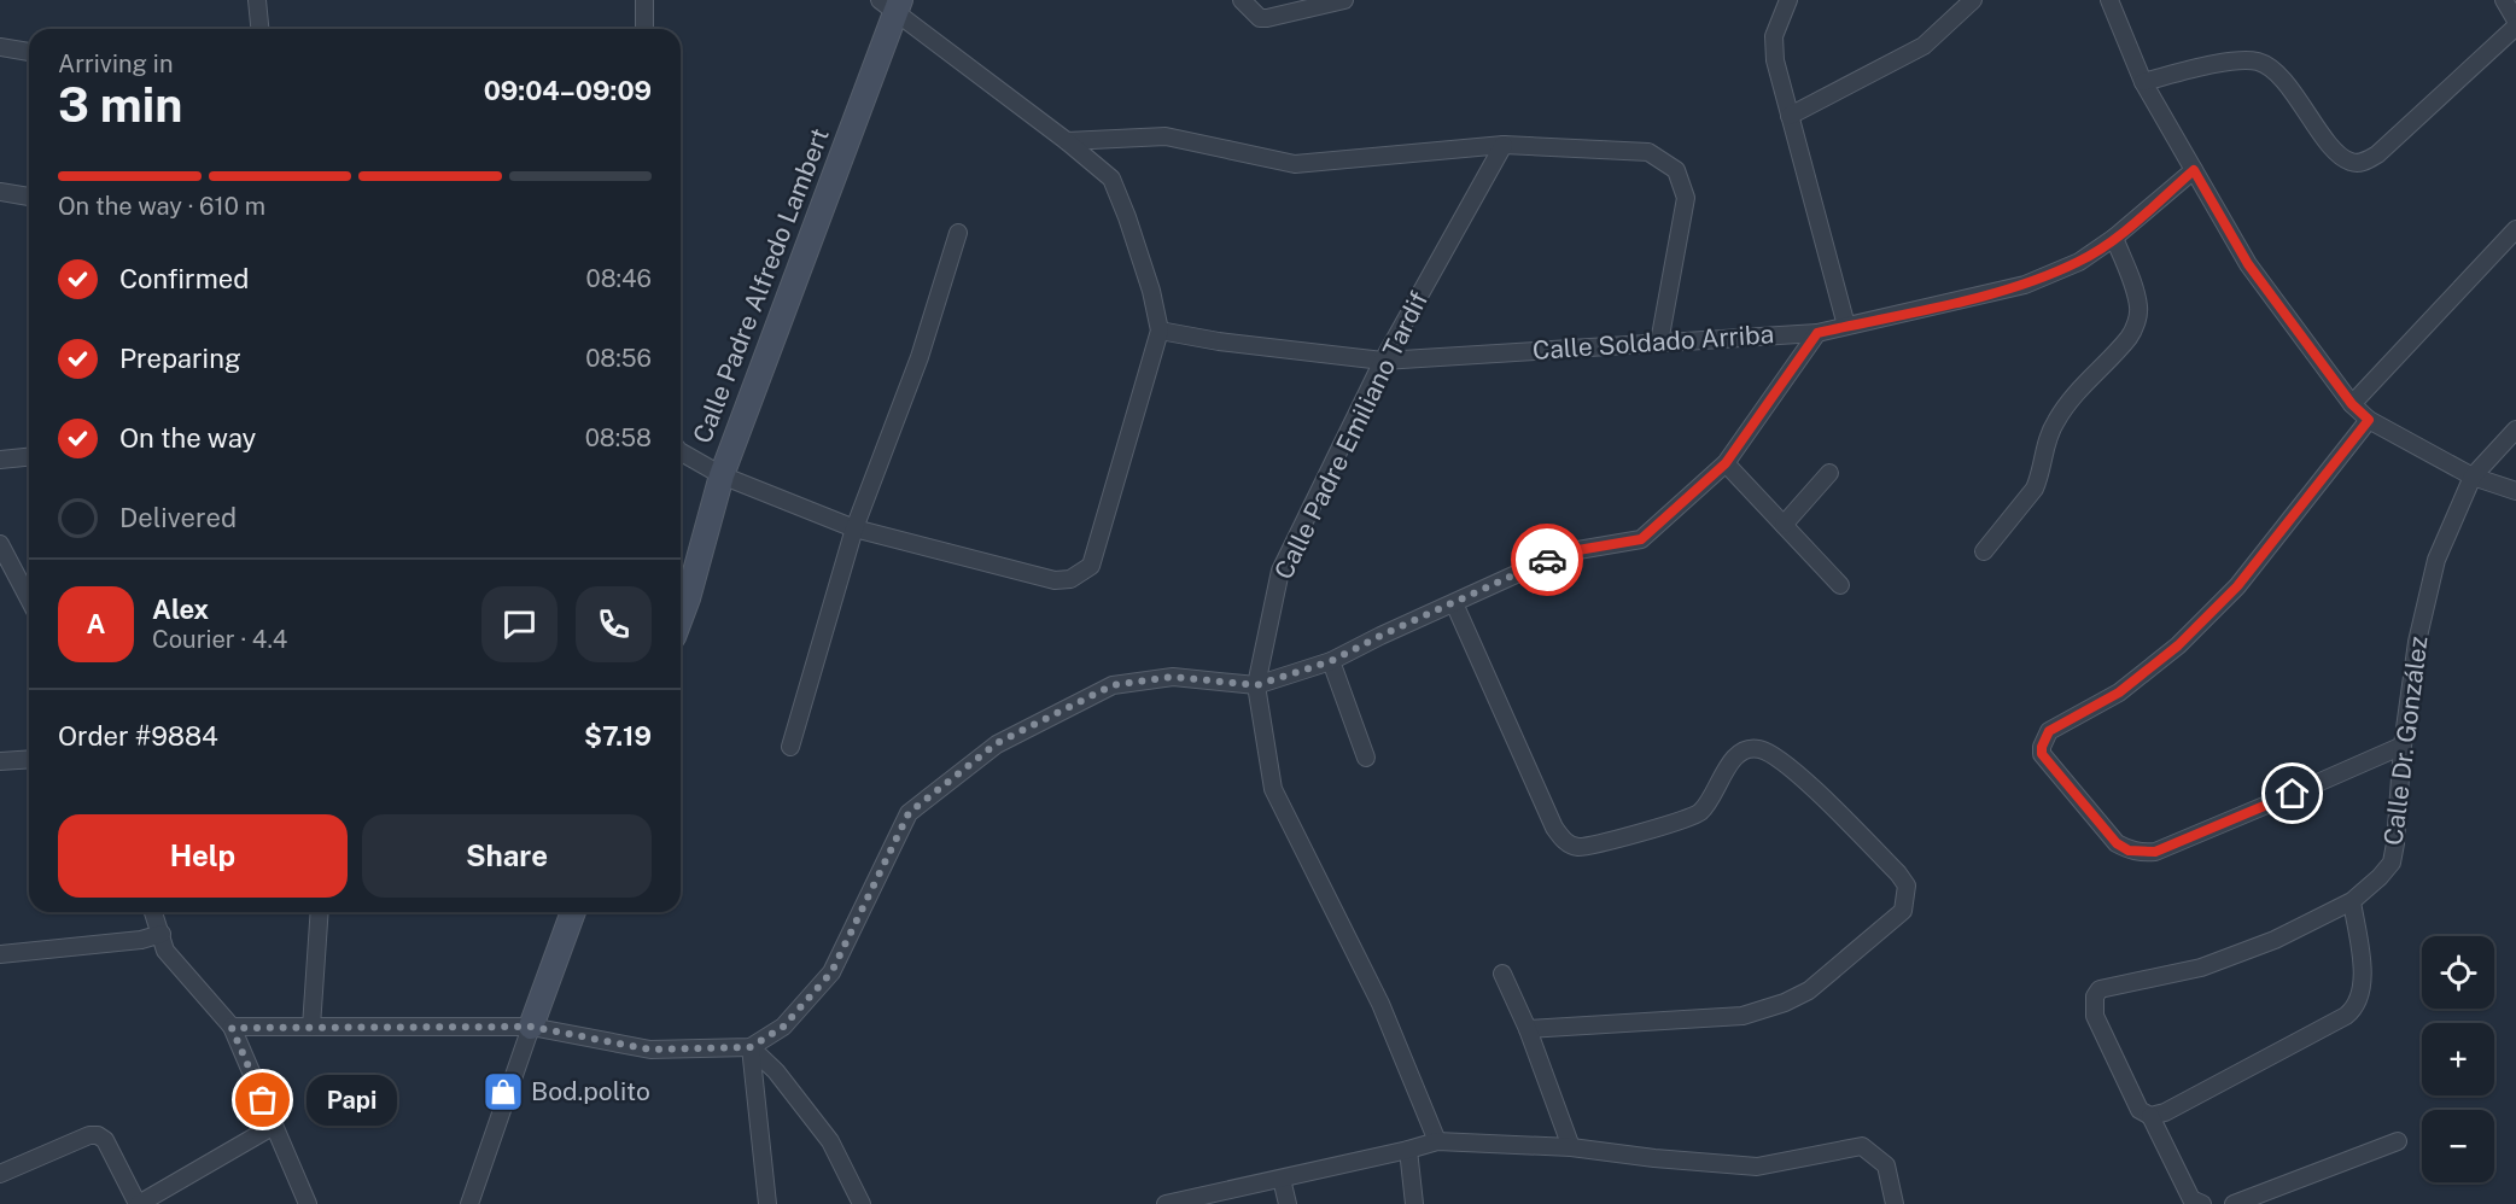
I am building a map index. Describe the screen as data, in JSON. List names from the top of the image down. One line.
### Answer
{"streets":{"street":["Calle Padre Alfredo Lambert","Calle Soldado Arriba","Calle Padre Emiliano Tardif","Calle Dr. González"]},"crossings":[["Calle Soldado Arriba","Calle Padre Emiliano Tardif"]],"places":{"shop":["Bod.polito"],"other":["Papi"]},"page":{"heading":["3 min","Arriving in","09:04–09:09"],"panel":["Alex","Courier · 4.4","Order #9884","$7.19"],"bar":"On the way · 610 m","list":[["Confirmed","08:46"],["Preparing","08:56"],["On the way","08:58"],"Delivered"],"round":"A","buttons":["Help","Share"],"map_buttons":["+","−"],"bubble":"Papi"}}
